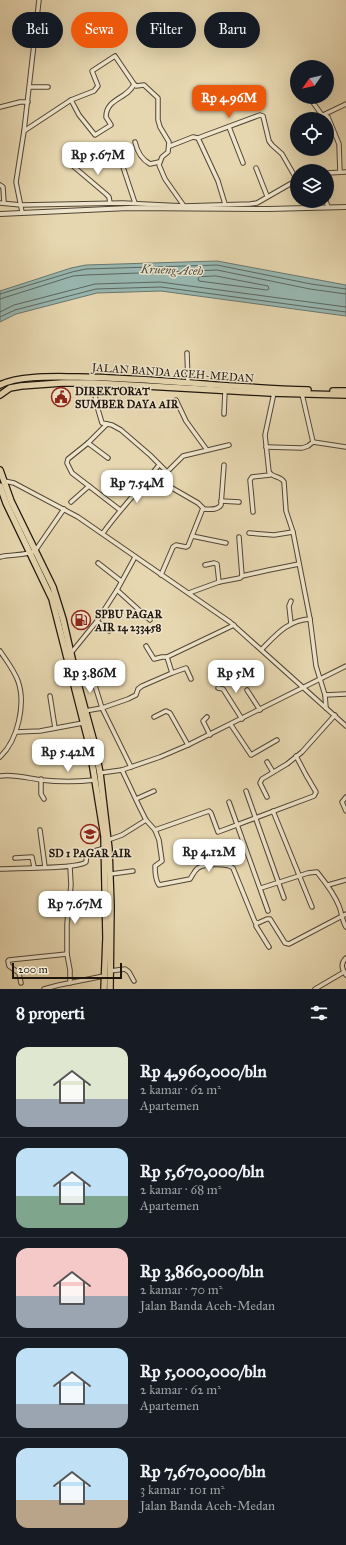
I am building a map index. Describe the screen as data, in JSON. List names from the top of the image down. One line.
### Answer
{"streets":{"highway":["JALAN BANDA ACEH-MEDAN"]},"water":["Krueng Aceh"],"places":{"public building":["DIREKTORAT SUMBER DAYA AIR"],"fuel station":["SPBU PAGAR AIR 14 233458"],"school or university":["SD 1 PAGAR AIR"]},"scale_bar":"200 m","north":"bottom left","page":{"chip":["Beli","Sewa","Filter","Baru"],"price":["Rp 4.96M","Rp 5.67M","Rp 7.54M","Rp 3.86M","Rp 5M","Rp 5.42M","Rp 4.12M","Rp 7.67M"],"scale":"200 m","heading":"8 properti","list":[{"name":"Rp 4,960,000/bln","note":"2 kamar · 62 m² · Apartemen"},{"name":"Rp 5,670,000/bln","note":"2 kamar · 68 m² · Apartemen"},{"name":"Rp 3,860,000/bln","note":"2 kamar · 70 m² · Jalan Banda Aceh-Medan"},{"name":"Rp 5,000,000/bln","note":"2 kamar · 62 m² · Apartemen"},{"name":"Rp 7,670,000/bln","note":"3 kamar · 101 m² · Jalan Banda Aceh-Medan"}]}}
